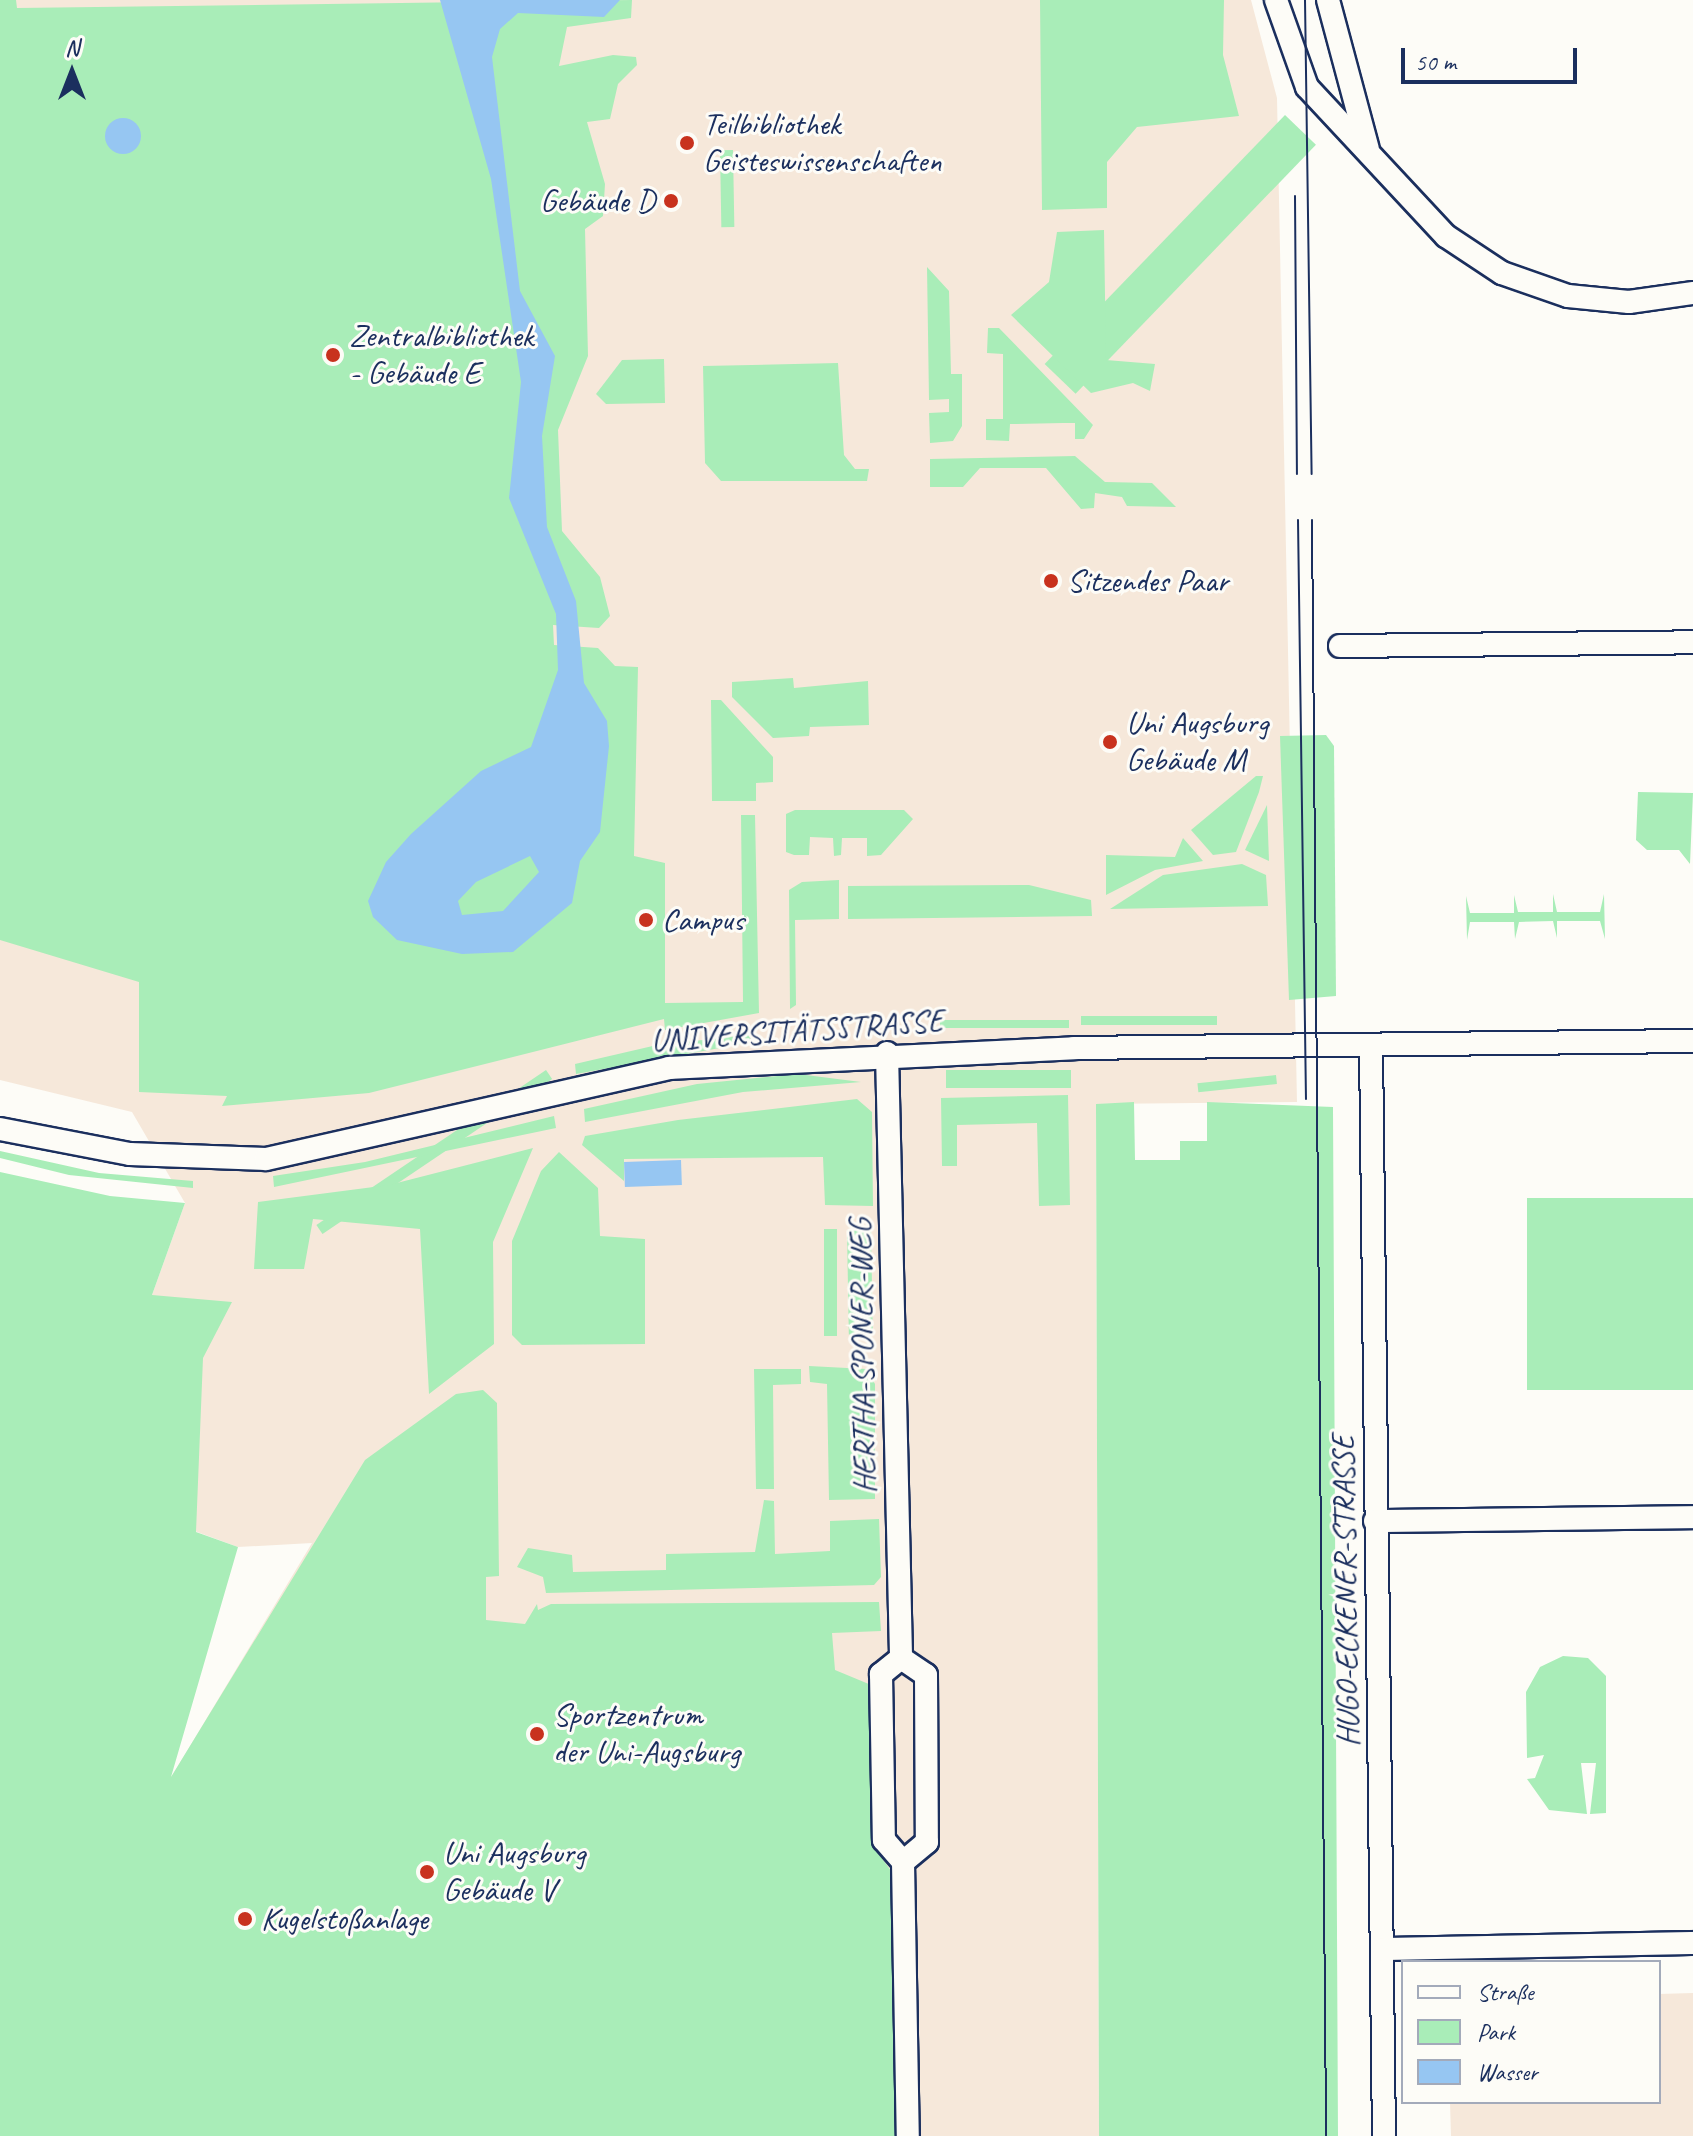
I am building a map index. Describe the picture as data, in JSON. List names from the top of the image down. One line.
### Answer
{"streets":{"street":["UNIVERSITÄTSSTRASSE","HERTHA-SPONER-WEG","HUGO-ECKENER-STRASSE"]},"crossings":[["UNIVERSITÄTSSTRASSE","HERTHA-SPONER-WEG"],["UNIVERSITÄTSSTRASSE","HUGO-ECKENER-STRASSE"]],"places":["Teilbibliothek Geisteswissenschaften","Gebäude D","Zentralbibliothek - Gebäude E","Sitzendes Paar","Uni Augsburg Gebäude M","Campus","Sportzentrum der Uni-Augsburg","Uni Augsburg Gebäude V","Kugelstoßanlage"],"legend":["Straße","Park","Wasser"],"scale_bar":"50 m","north":"top"}
